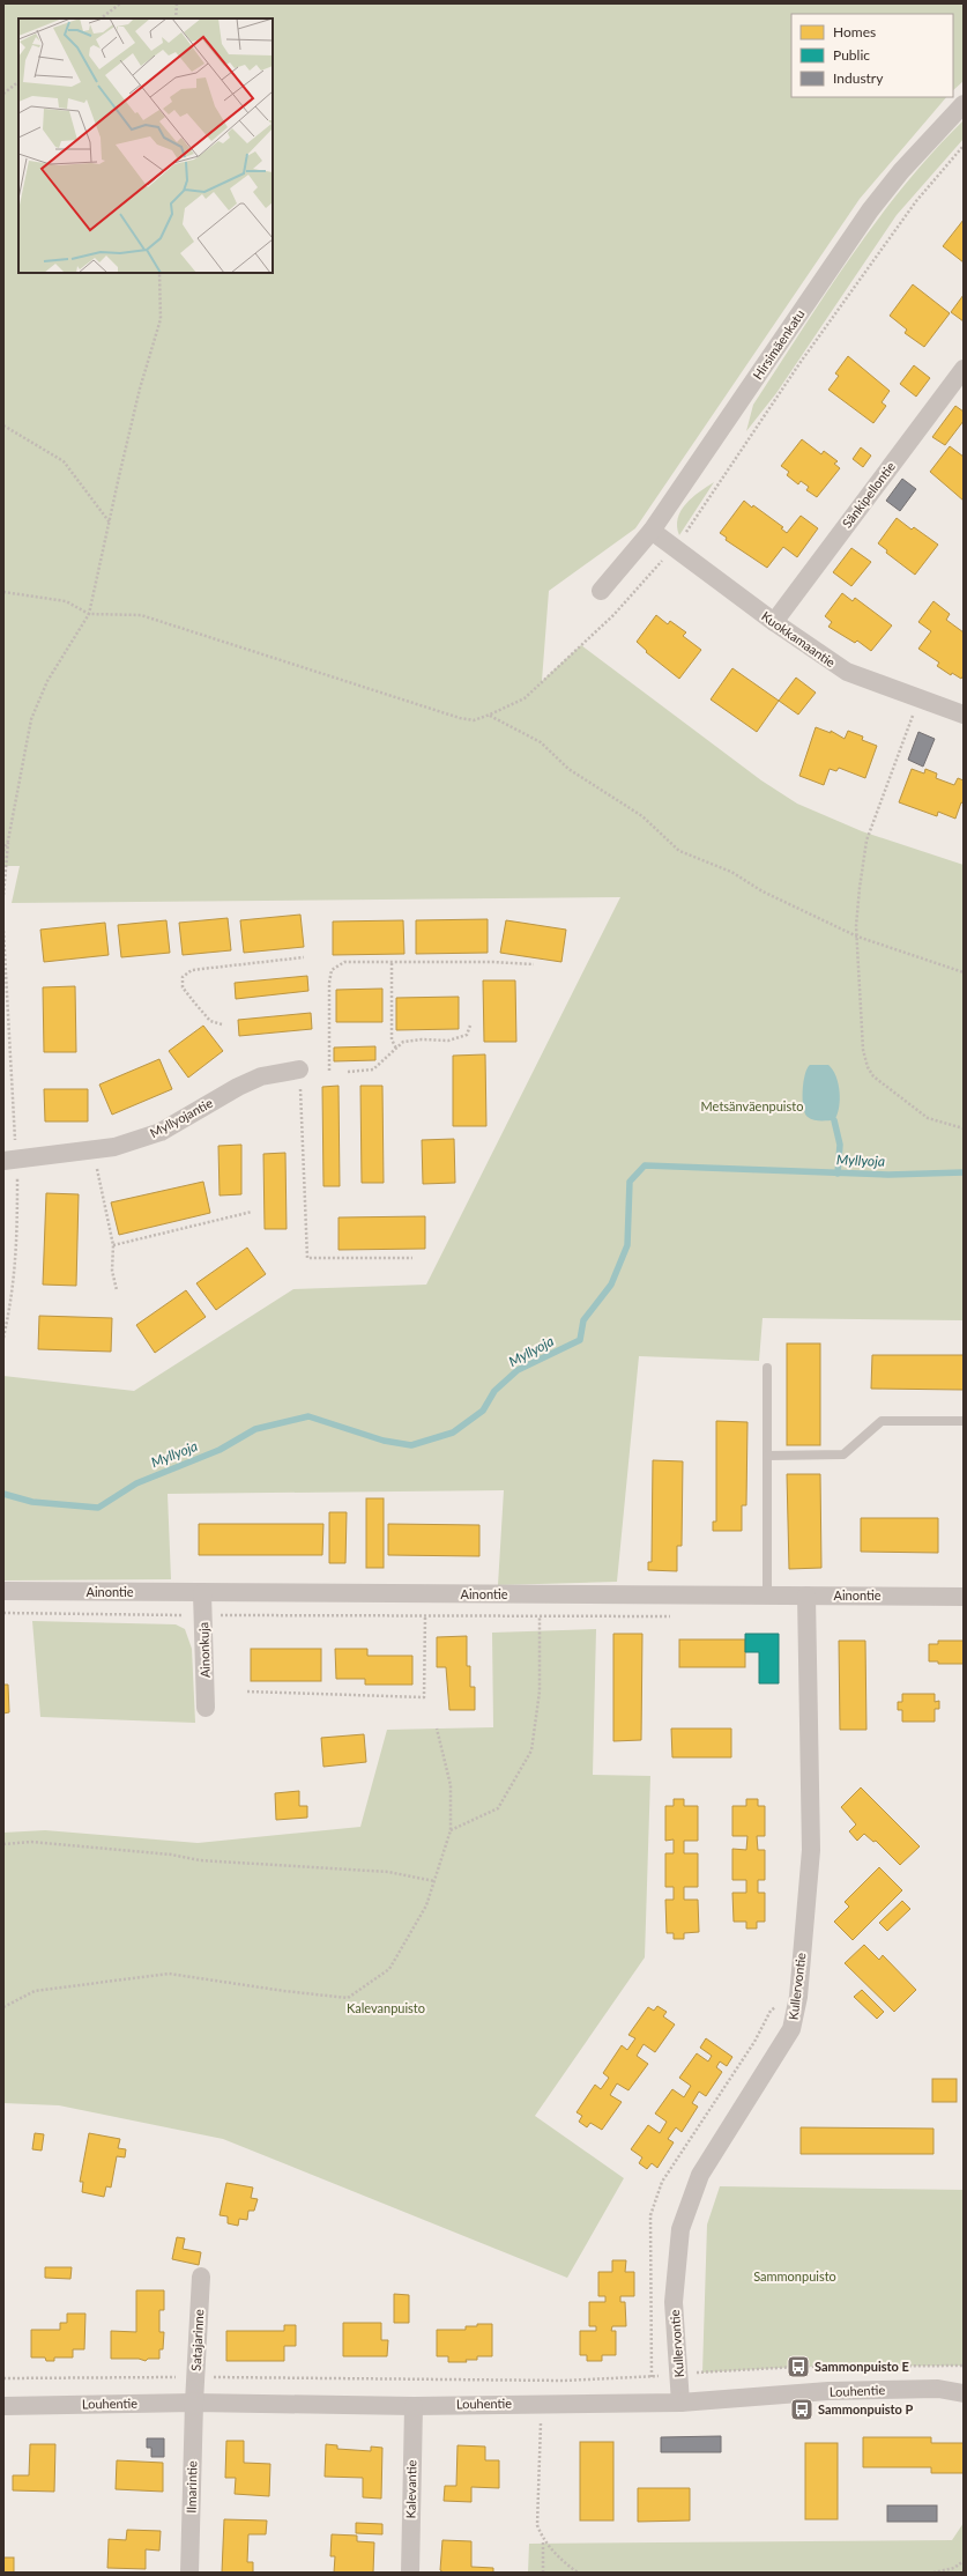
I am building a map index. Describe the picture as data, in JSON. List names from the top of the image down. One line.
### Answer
{"streets":{"street":["Hirsimäenkatu","Sänkipellontie","Kuokkamaantie","Myllyojantie","Ainontie","Ainonkuja","Kullervontie","Satajarinne","Louhentie","Ilmarintie","Kalevantie"]},"crossings":[["Hirsimäenkatu","Kuokkamaantie"],["Sänkipellontie","Kuokkamaantie"],["Ainontie","Ainonkuja"],["Ainontie","Kullervontie"],["Kullervontie","Louhentie"],["Satajarinne","Louhentie"],["Satajarinne","Ilmarintie"],["Louhentie","Ilmarintie"],["Louhentie","Kalevantie"]],"water":["Myllyoja"],"parks":["Metsänväenpuisto","Kalevanpuisto","Sammonpuisto"],"places":{"bus stop":["Sammonpuisto E","Sammonpuisto P"]},"legend":["Homes","Public","Industry"]}
